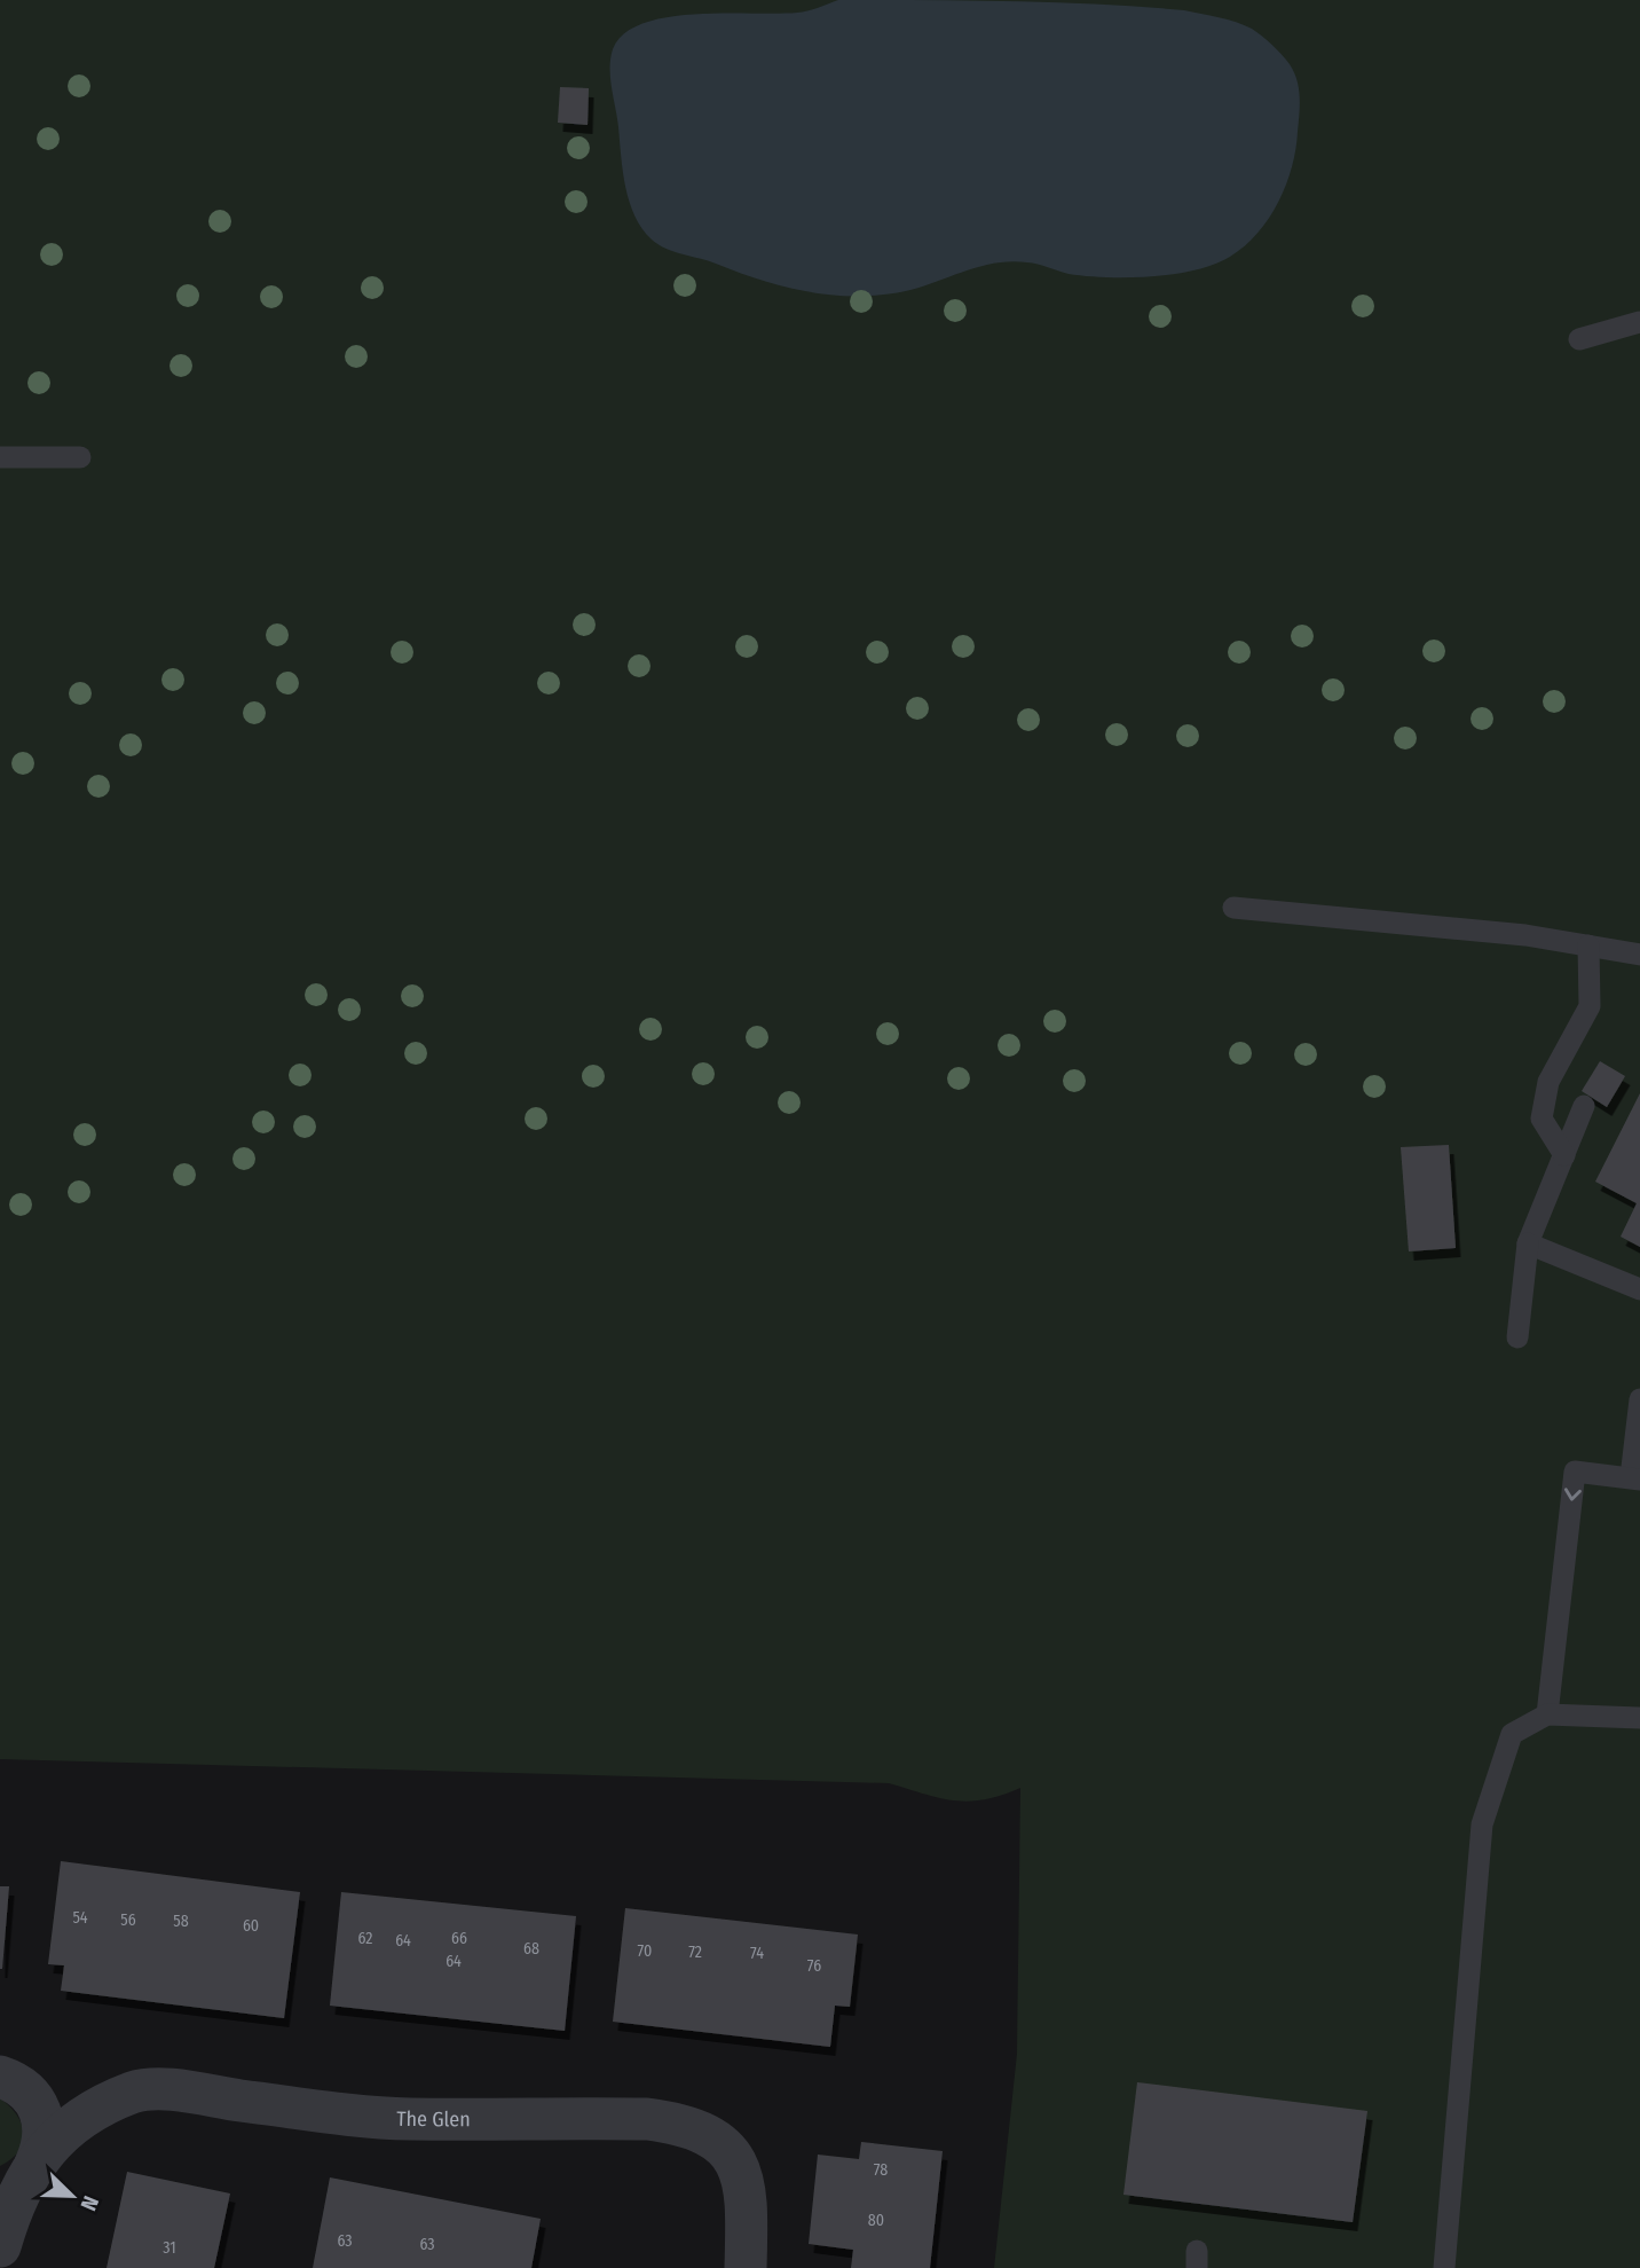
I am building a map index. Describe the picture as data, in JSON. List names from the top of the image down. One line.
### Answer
{"streets":{"street":["The Glen"]},"house_numbers":["54","56","58","60","62","66","64","68","70","72","74","64","76","78","80","63","63","31"],"north":"bottom right"}
